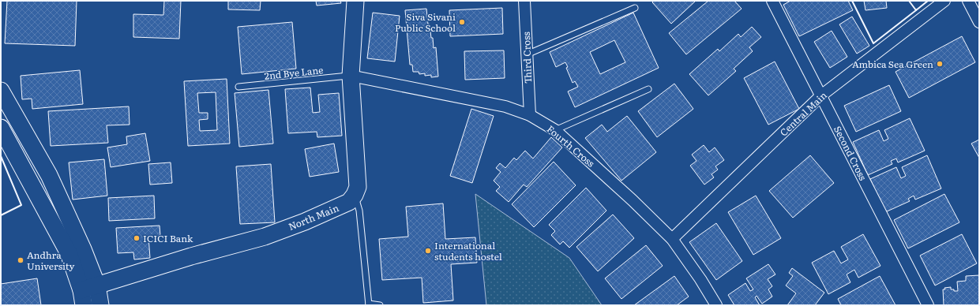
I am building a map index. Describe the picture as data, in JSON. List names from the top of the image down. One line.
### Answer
{"streets":{"street":["Third Cross","Central Main","Fourth Cross","Second Cross","North Main"],"lane":["2nd Bye Lane"]},"crossings":[["Third Cross","Fourth Cross"],["2nd Bye Lane","Fourth Cross"],["Central Main","Fourth Cross"],["Central Main","Second Cross"]],"places":["Siva Sivani Public School","Ambica Sea Green","ICICI Bank","International students hostel","Andhra University"]}
